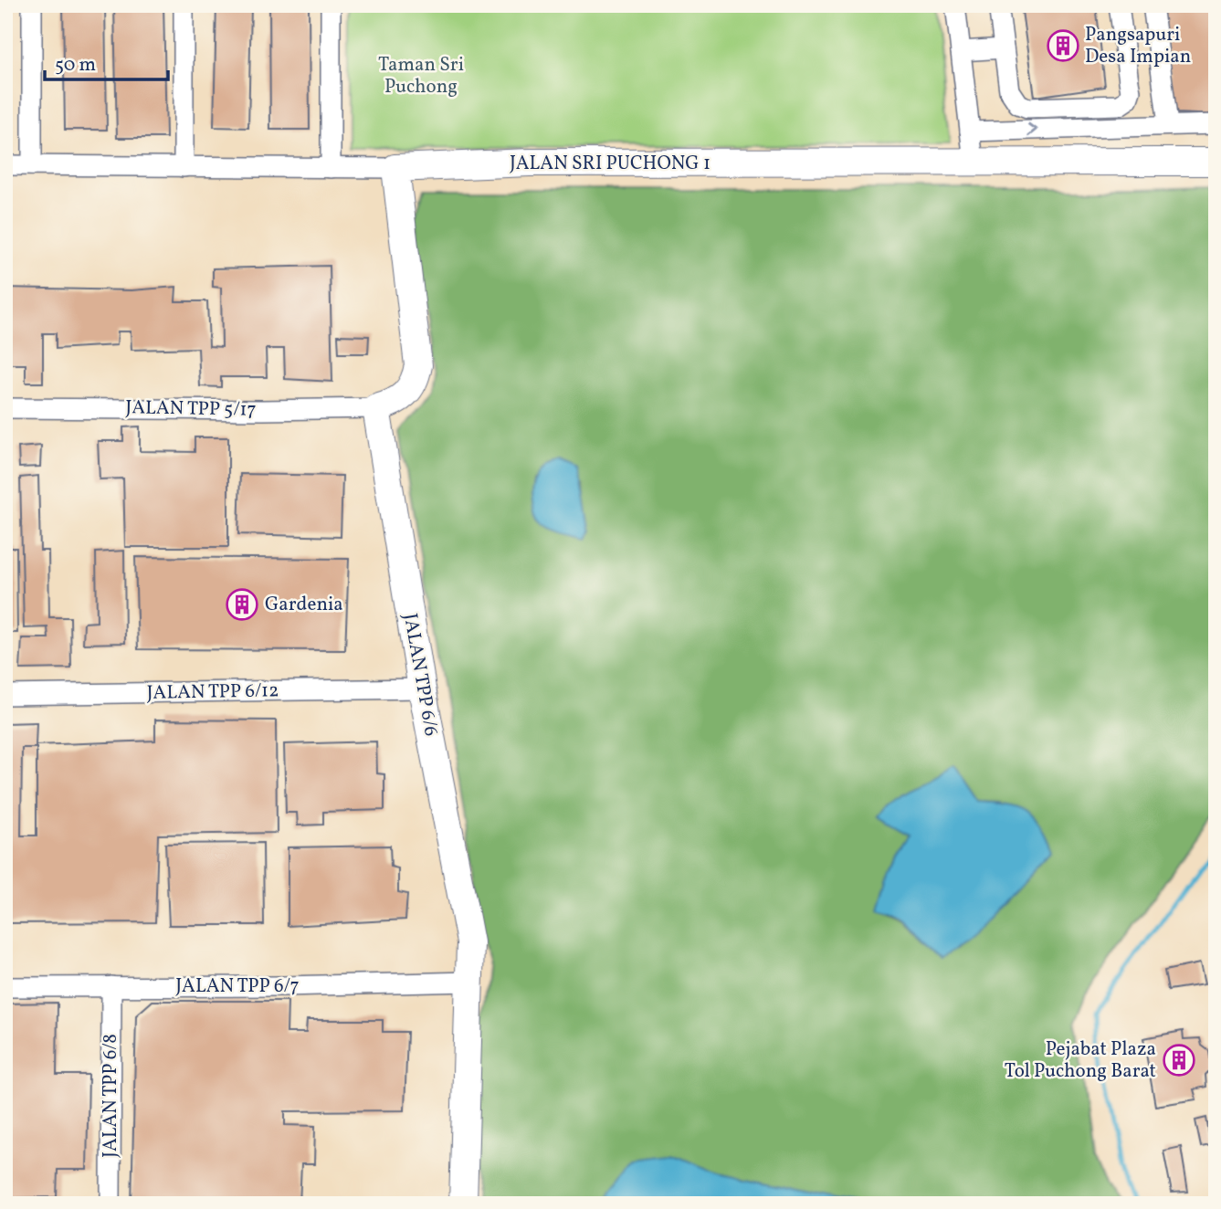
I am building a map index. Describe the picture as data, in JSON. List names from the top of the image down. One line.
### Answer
{"streets":{"street":["JALAN SRI PUCHONG 1","JALAN TPP 5/17","JALAN TPP 6/6","JALAN TPP 6/12","JALAN TPP 6/7","JALAN TPP 6/8"]},"crossings":[["JALAN TPP 5/17","JALAN TPP 6/6"],["JALAN TPP 6/6","JALAN TPP 6/12"],["JALAN TPP 6/6","JALAN TPP 6/7"],["JALAN TPP 6/7","JALAN TPP 6/8"]],"parks":["Taman Sri Puchong"],"places":{"building":["Pangsapuri Desa Impian","Gardenia","Pejabat Plaza Tol Puchong Barat"]},"scale_bar":"50 m"}
